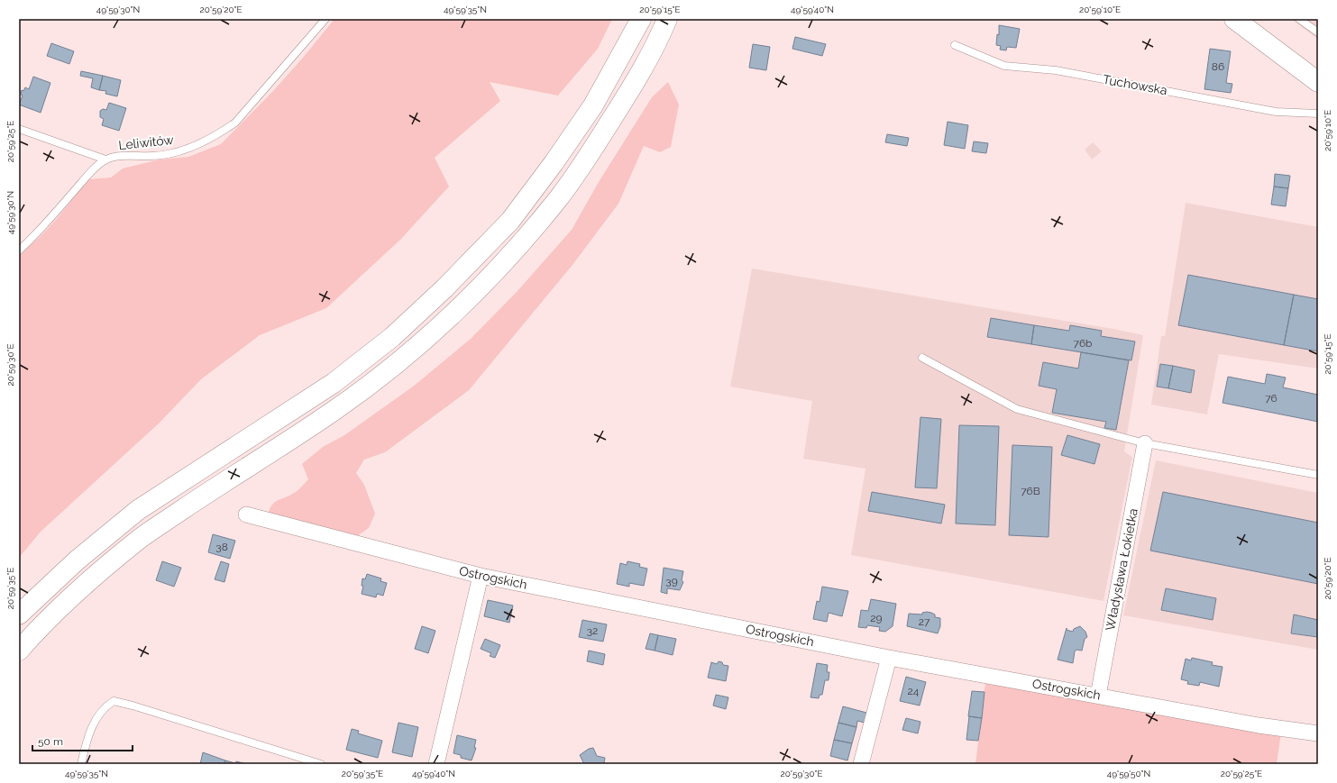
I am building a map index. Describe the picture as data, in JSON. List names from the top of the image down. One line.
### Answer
{"streets":{"street":["Władysława Łokietka","Ostrogskich"],"lane":["Tuchowska","Leliwitów"]},"crossings":[["Władysława Łokietka","Ostrogskich"]],"house_numbers":["86","76b","76","76B","38","39","29","27","32","24"],"scale_bar":"50 m","coordinates":["49°59'30\"N","20°59'20\"E","49°59'35\"N","20°59'15\"E","49°59'40\"N","20°59'10\"E","20°59'25\"E","20°59'30\"E","20°59'35\"E","49°59'50\"N"]}
